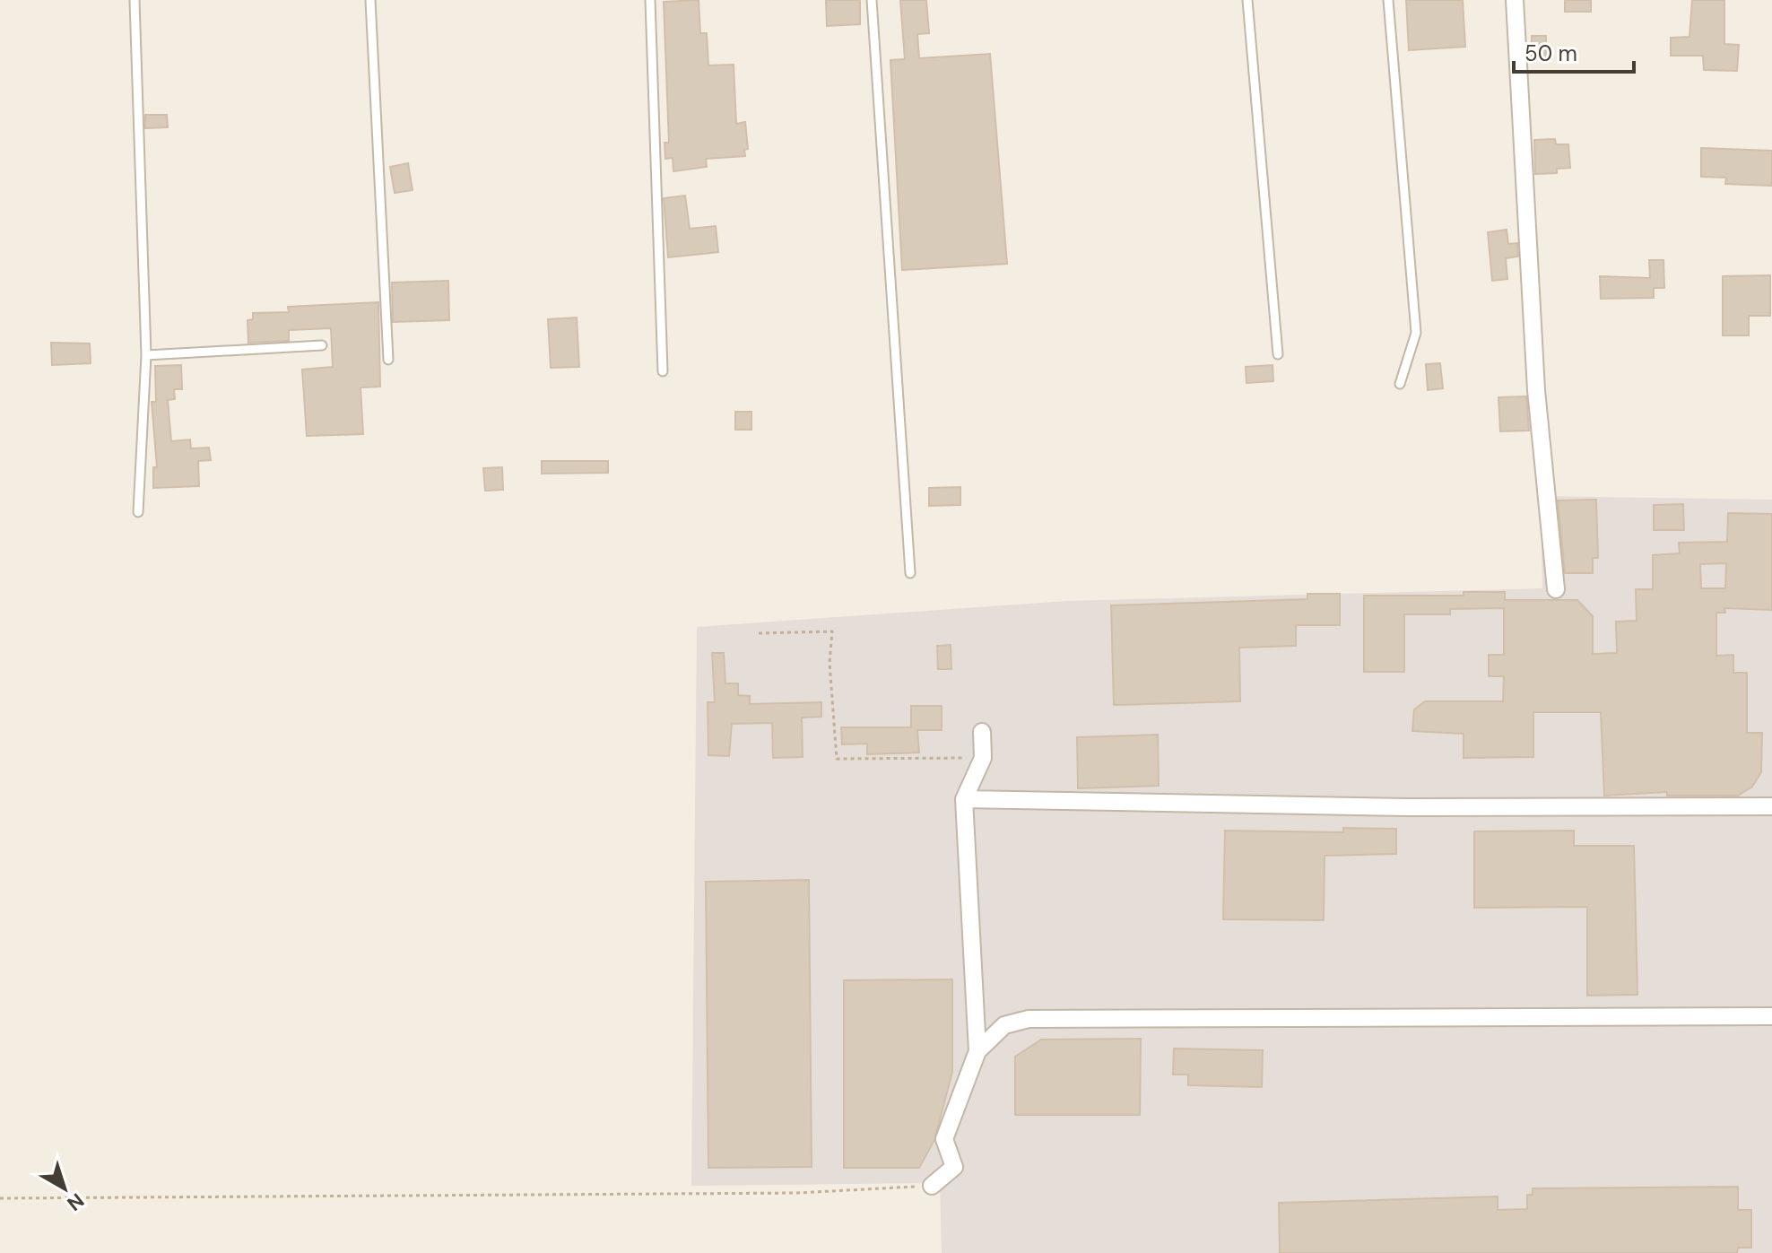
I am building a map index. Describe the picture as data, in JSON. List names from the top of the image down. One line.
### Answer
{"scale_bar":"50 m","north":"bottom right"}
